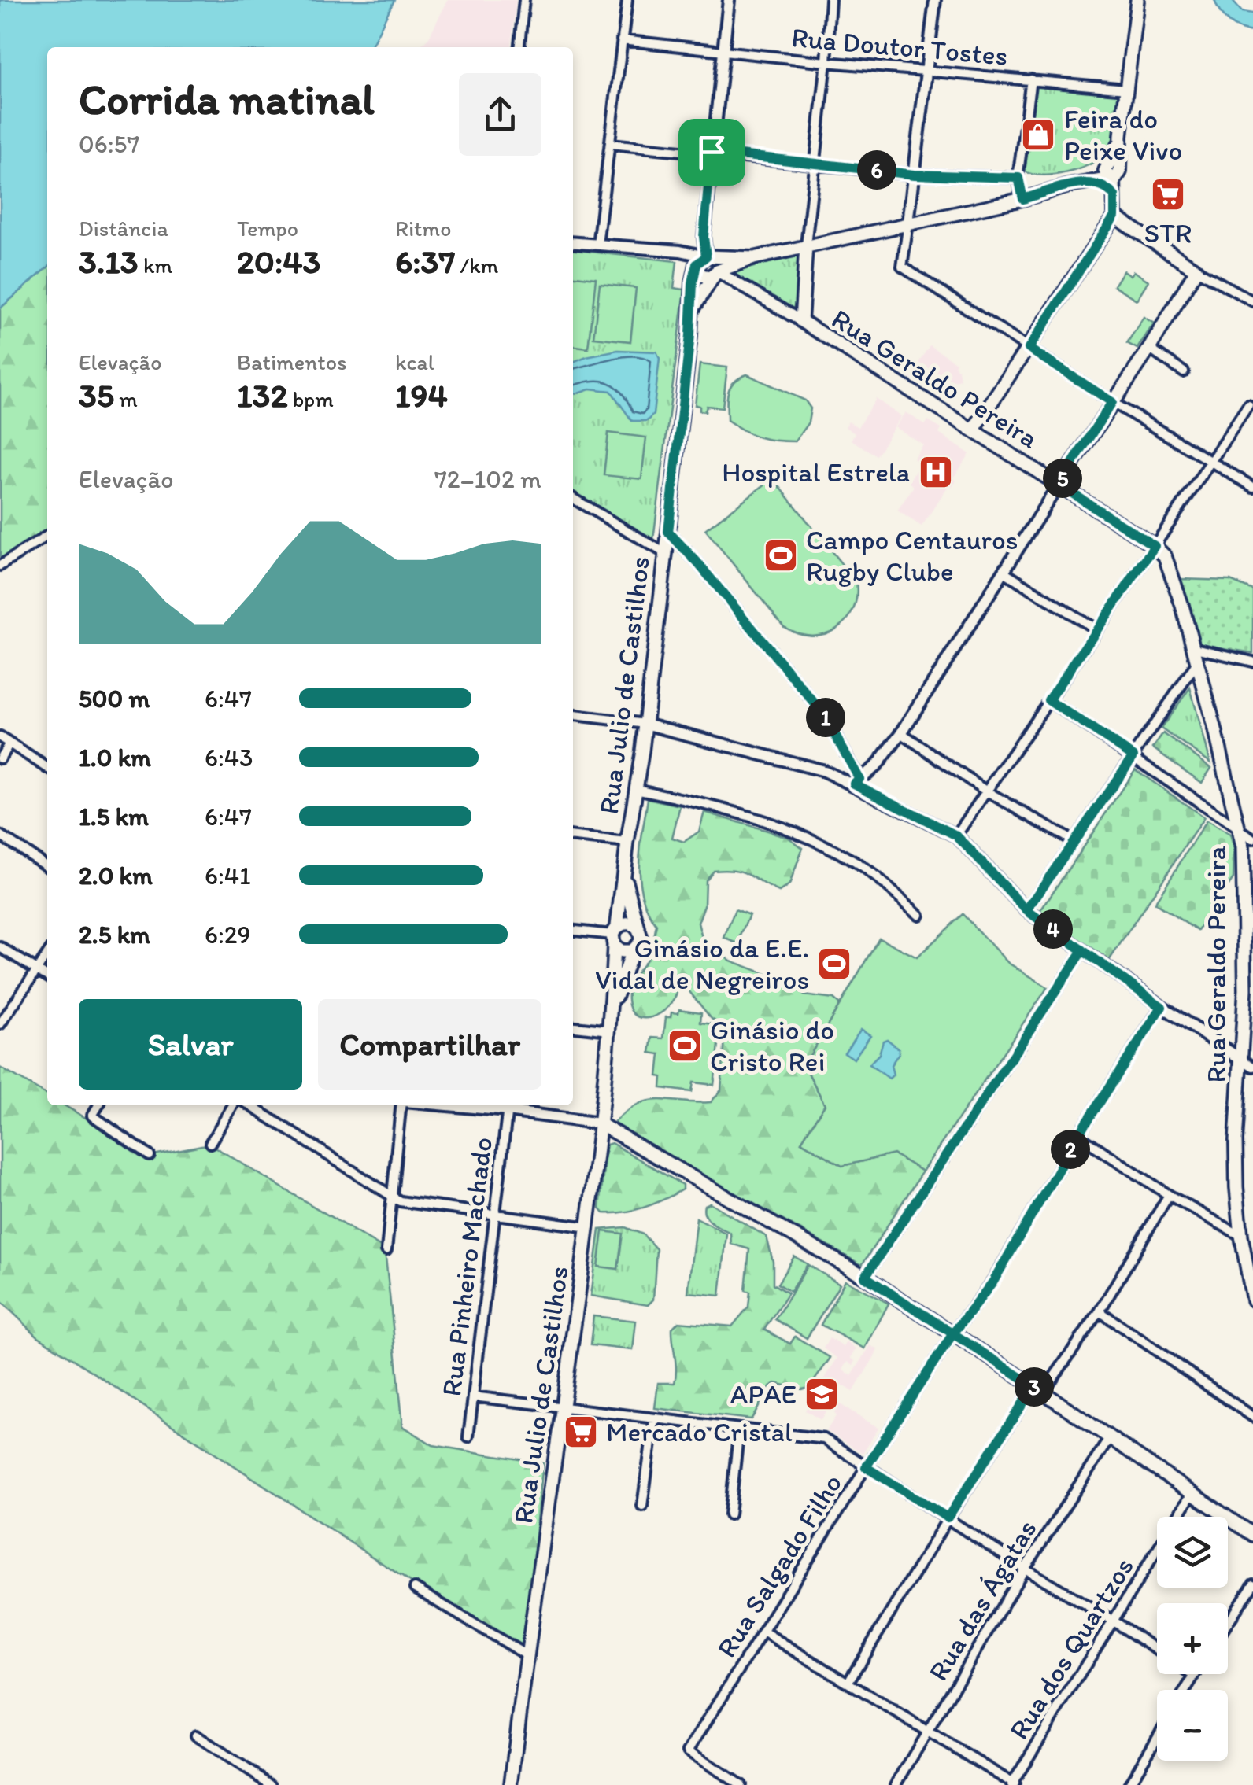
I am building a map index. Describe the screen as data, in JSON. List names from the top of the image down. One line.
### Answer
{"streets":{"main road":["Rua Geraldo Pereira","Rua Julio de Castilhos"],"street":["Rua Doutor Tostes","Rua Pinheiro Machado","Rua Salgado Filho","Rua das Ágatas","Rua dos Quartzos"]},"crossings":[["Rua Doutor Tostes","Rua Julio de Castilhos"],["Rua Geraldo Pereira","Rua Julio de Castilhos"]],"places":{"shop":["Feira do Peixe Vivo"],"supermarket":["STR","Mercado Cristal"],"hospital":["Hospital Estrela"],"sports":["Campo Centauros Rugby Clube","Ginásio da E.E. Vidal de Negreiros","Ginásio do Cristo Rei"],"school or university":["APAE"]},"page":{"heading":["Corrida matinal","06:57"],"pins":["6","5","1","4","2","3"],"stats":[["Distância","3.13 km"],["Tempo","20:43"],["Ritmo","6:37 /km"],["Elevação","35 m"],["Batimentos","132 bpm"],["kcal","194"]],"chart":["Elevação","72–102 m"],"list":[{"name":"500 m","note":"6:47"},{"name":"1.0 km","note":"6:43"},{"name":"1.5 km","note":"6:47"},{"name":"2.0 km","note":"6:41"},{"name":"2.5 km","note":"6:29"}],"buttons":["Salvar","Compartilhar"],"map_buttons":["+","−"]}}
